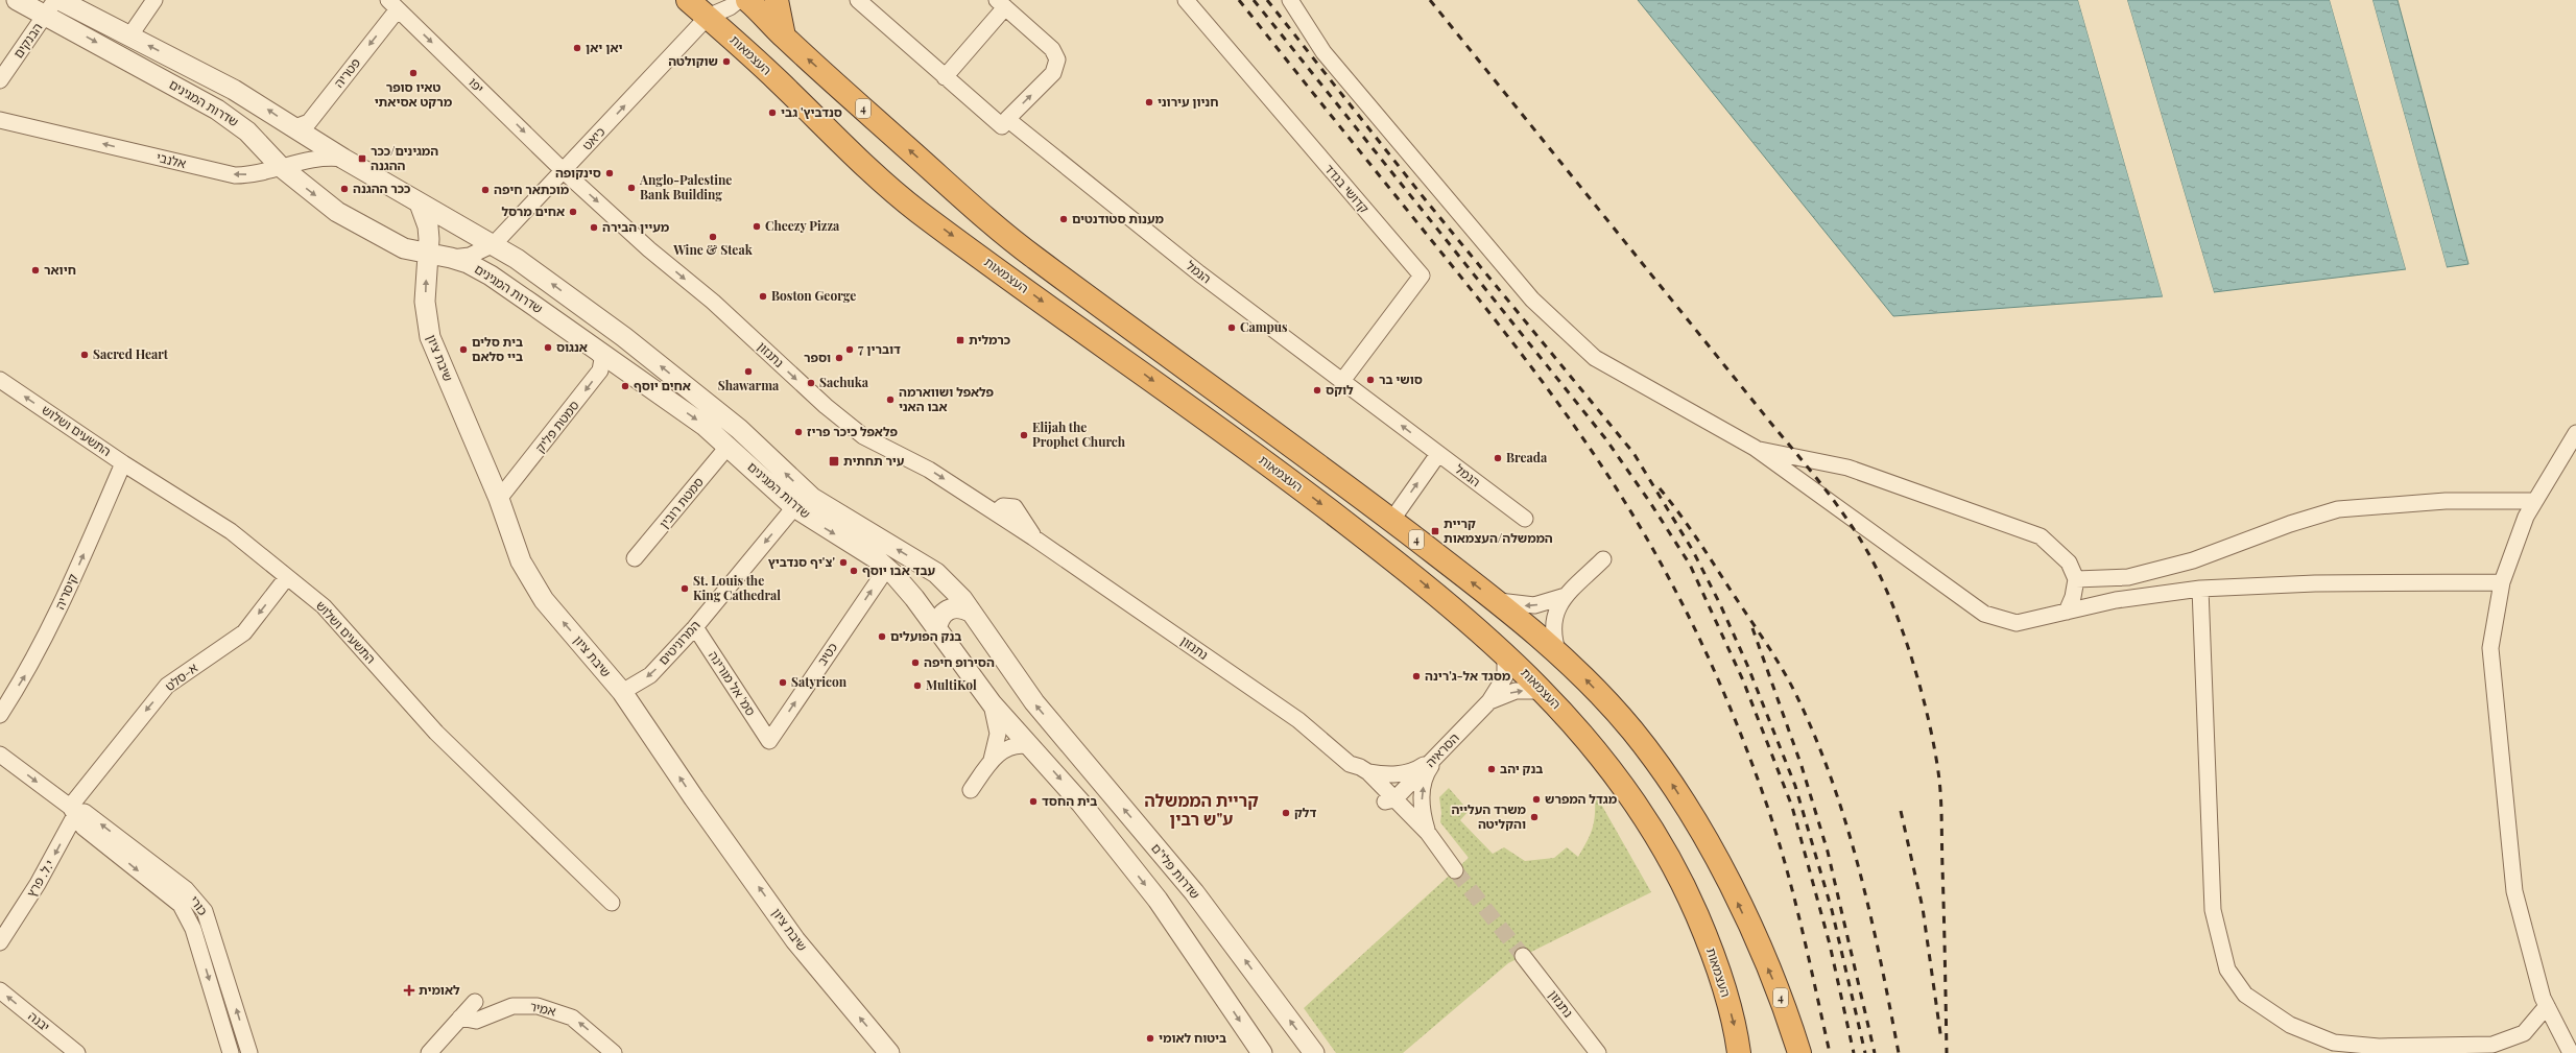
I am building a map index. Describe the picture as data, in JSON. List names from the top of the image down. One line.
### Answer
{"streets":{"highway":["העצמאות","4"],"street":["הבנקים","פטריה","יפו","שדרות המגינים","כיאט","אלנבי","קדושי בגדד","הנמל","נתנזון","שיבת ציון","סמטת פליק","התשעים ושלוש","סמטת רובין","קיסריה","המרוניטים","כטיב","א-סלט","סמ' אל מורינה","הסראיה","שדרות פלי\"ם","י.ל. פרץ","כורי","אמיר","יבנה"]},"crossings":[["הבנקים","שדרות המגינים"],["העצמאות","כיאט"],["העצמאות","הסראיה"],["פטריה","יפו"],["פטריה","שדרות המגינים"],["יפו","כיאט"],["יפו","נתנזון"],["שדרות המגינים","כיאט"],["שדרות המגינים","אלנבי"],["שדרות המגינים","שיבת ציון"],["שדרות המגינים","סמטת פליק"],["שדרות המגינים","סמטת רובין"],["שדרות המגינים","המרוניטים"],["שדרות המגינים","כטיב"],["שדרות המגינים","שדרות פלי\"ם"],["כיאט","נתנזון"],["קדושי בגדד","הנמל"],["נתנזון","הסראיה"],["שיבת ציון","סמטת פליק"],["שיבת ציון","המרוניטים"],["התשעים ושלוש","קיסריה"],["התשעים ושלוש","א-סלט"],["המרוניטים","סמ' אל מורינה"],["כטיב","סמ' אל מורינה"],["א-סלט","י.ל. פרץ"],["א-סלט","כורי"],["י.ל. פרץ","כורי"]],"one_way":["פטריה","יפו","כיאט","אלנבי","נתנזון","שיבת ציון","סמטת פליק","קיסריה","המרוניטים","כטיב","א-סלט","י.ל. פרץ","אמיר","יבנה"],"districts":["קריית הממשלה ע\"ש רבין"],"places":{"other":["יאן יאן","שוקולטה","טאיו סופר מרקט אסיאתי","חניון עירוני","סנדביץ' גבי","סינקופה","Anglo-Palestine Bank Building","ככר ההגנה","מוכתאר חיפה","אחים מרסל","מענות סטודנטים","Cheezy Pizza","מעיין הבירה","Wine & Steak","חיואר","Boston George","Campus","אנגוס","בית סלים ביי סלאם","דוברין 7","Sacred Heart","וספר","Shawarma","סושי בר","Sachuka","אחים יוסף","לוקס","פלאפל ושווארמה אבו האני","פלאפל כיכר פריז","Elijah the Prophet Church","Breada","צ'יף סנדביץ'","עבד אבו יוסף","St. Louis the King Cathedral","בנק הפועלים","הסירופ חיפה","מסגד אל-ג'רינה","Satyricon","MultiKol","בנק יהב","מגדל המפרש","בית החסד","דלק","משרד העלייה והקליטה","ביטוח לאומי"],"transit":["המגינים/ככר ההגנה","כרמלית","עיר תחתית","קריית הממשלה/העצמאות"],"health":["לאומית"]}}
